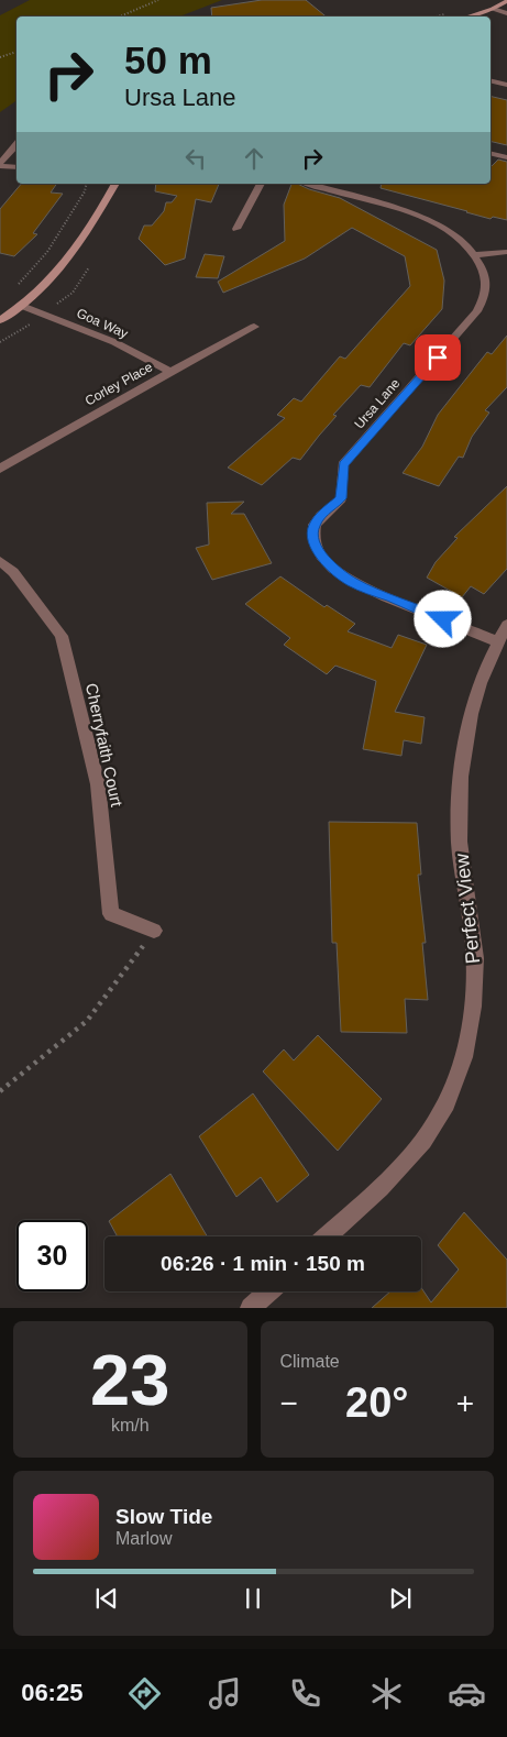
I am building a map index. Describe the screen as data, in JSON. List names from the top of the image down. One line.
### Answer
{"streets":{"street":["Goa Way","Corley Place","Ursa Lane","Cherryfaith Court","Perfect View"]},"crossings":[["Goa Way","Corley Place"],["Ursa Lane","Perfect View"]],"page":{"turn":["50 m","Ursa Lane"],"limit":"30","trip":"06:26 · 1 min · 150 m","tile":[["23","km/h"],"Climate"],"heat":["−","20°","+"],"song":["Slow Tide","Marlow"],"tabs":"06:25"}}
